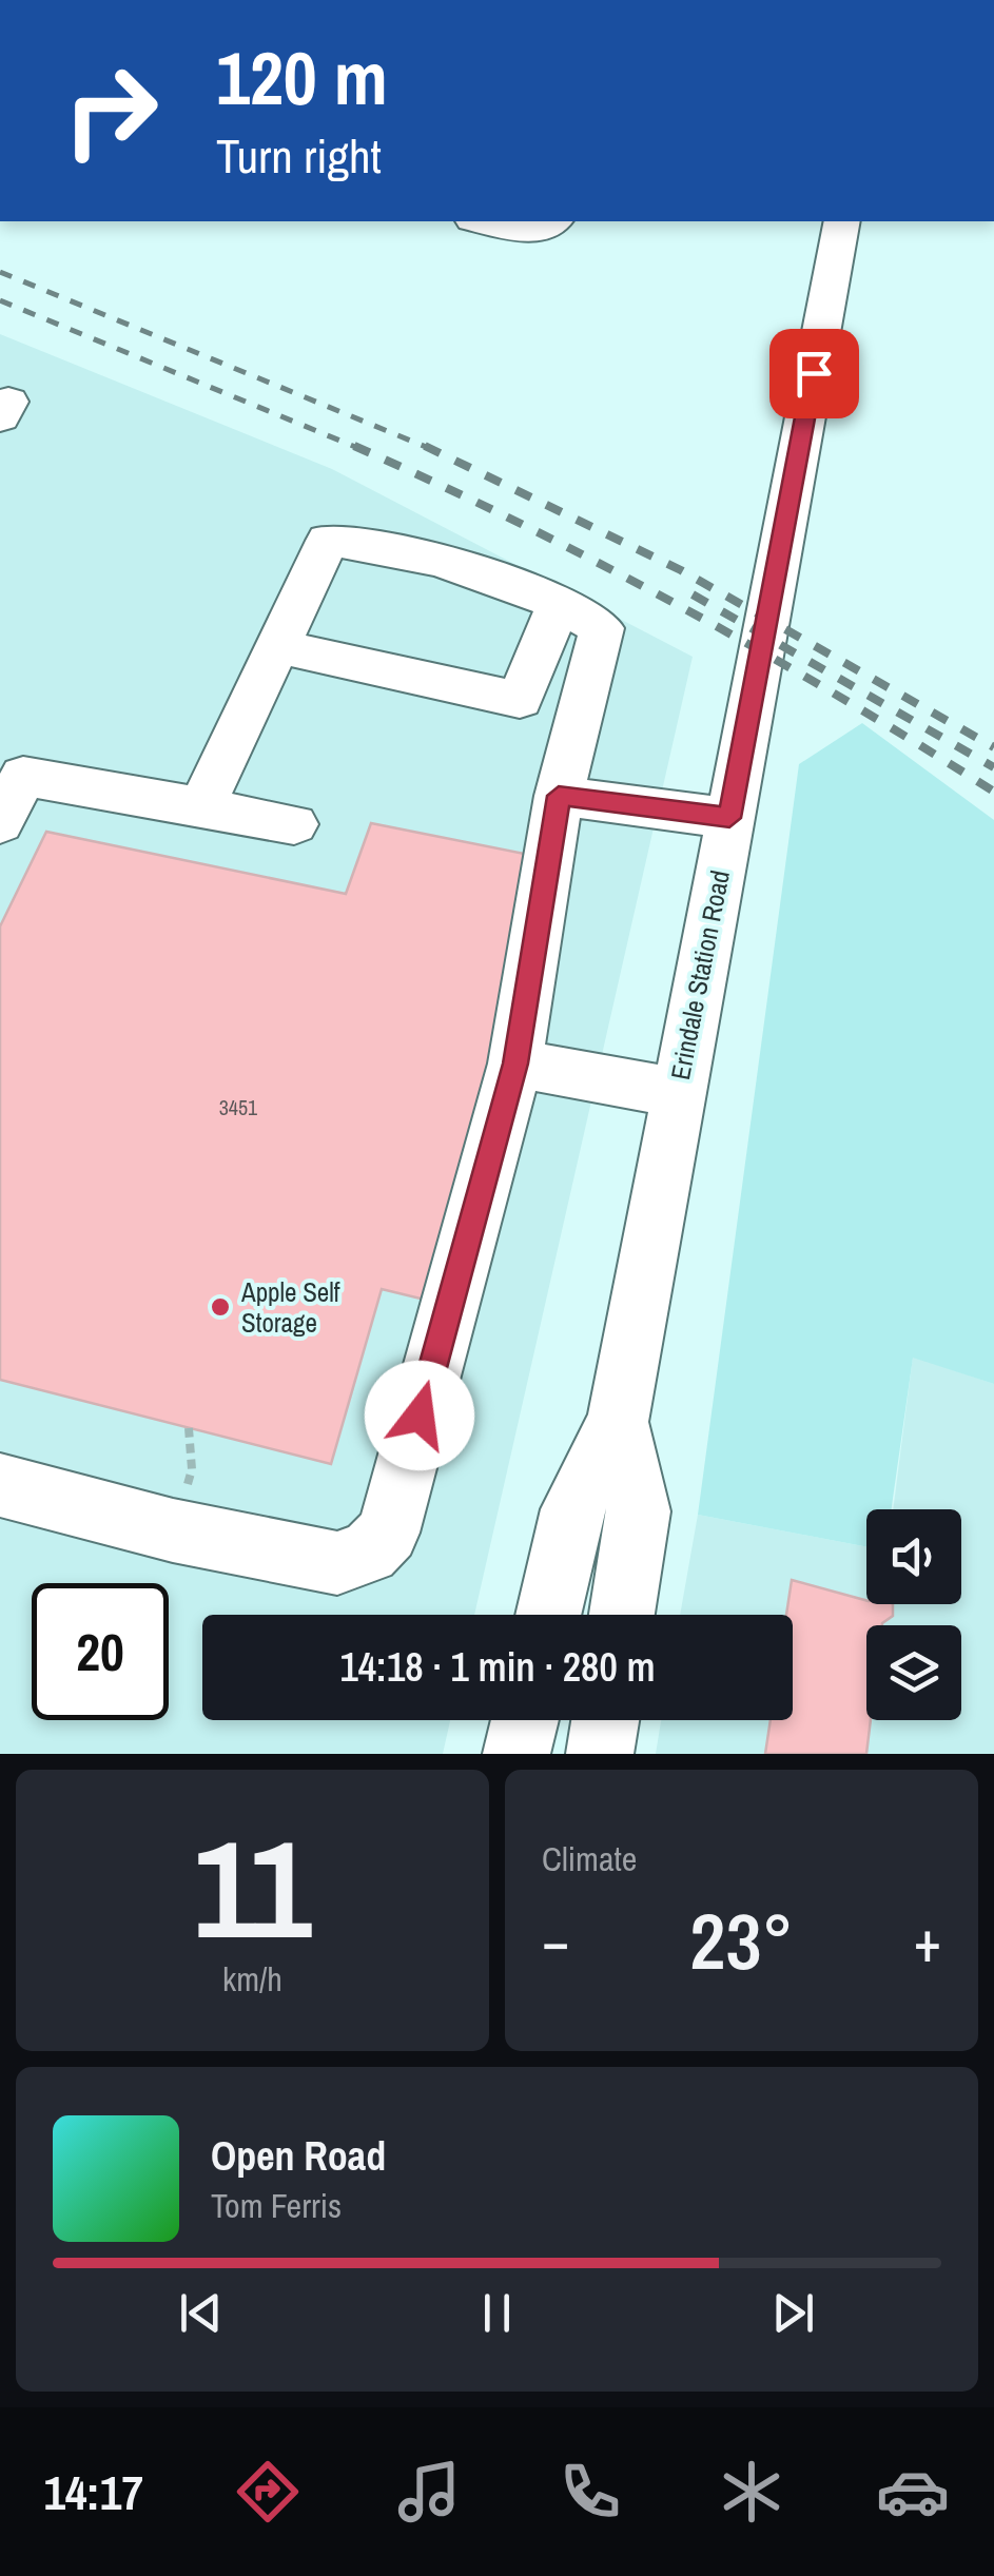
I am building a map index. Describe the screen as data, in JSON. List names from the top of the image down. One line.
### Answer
{"streets":{"street":["Erindale Station Road"]},"places":["Apple Self Storage"],"house_numbers":["3451"],"page":{"turn":["120 m","Turn right"],"limit":"20","trip":"14:18 · 1 min · 280 m","tile":[["11","km/h"],"Climate"],"heat":["−","23°","+"],"song":["Open Road","Tom Ferris"],"tabs":"14:17"}}
